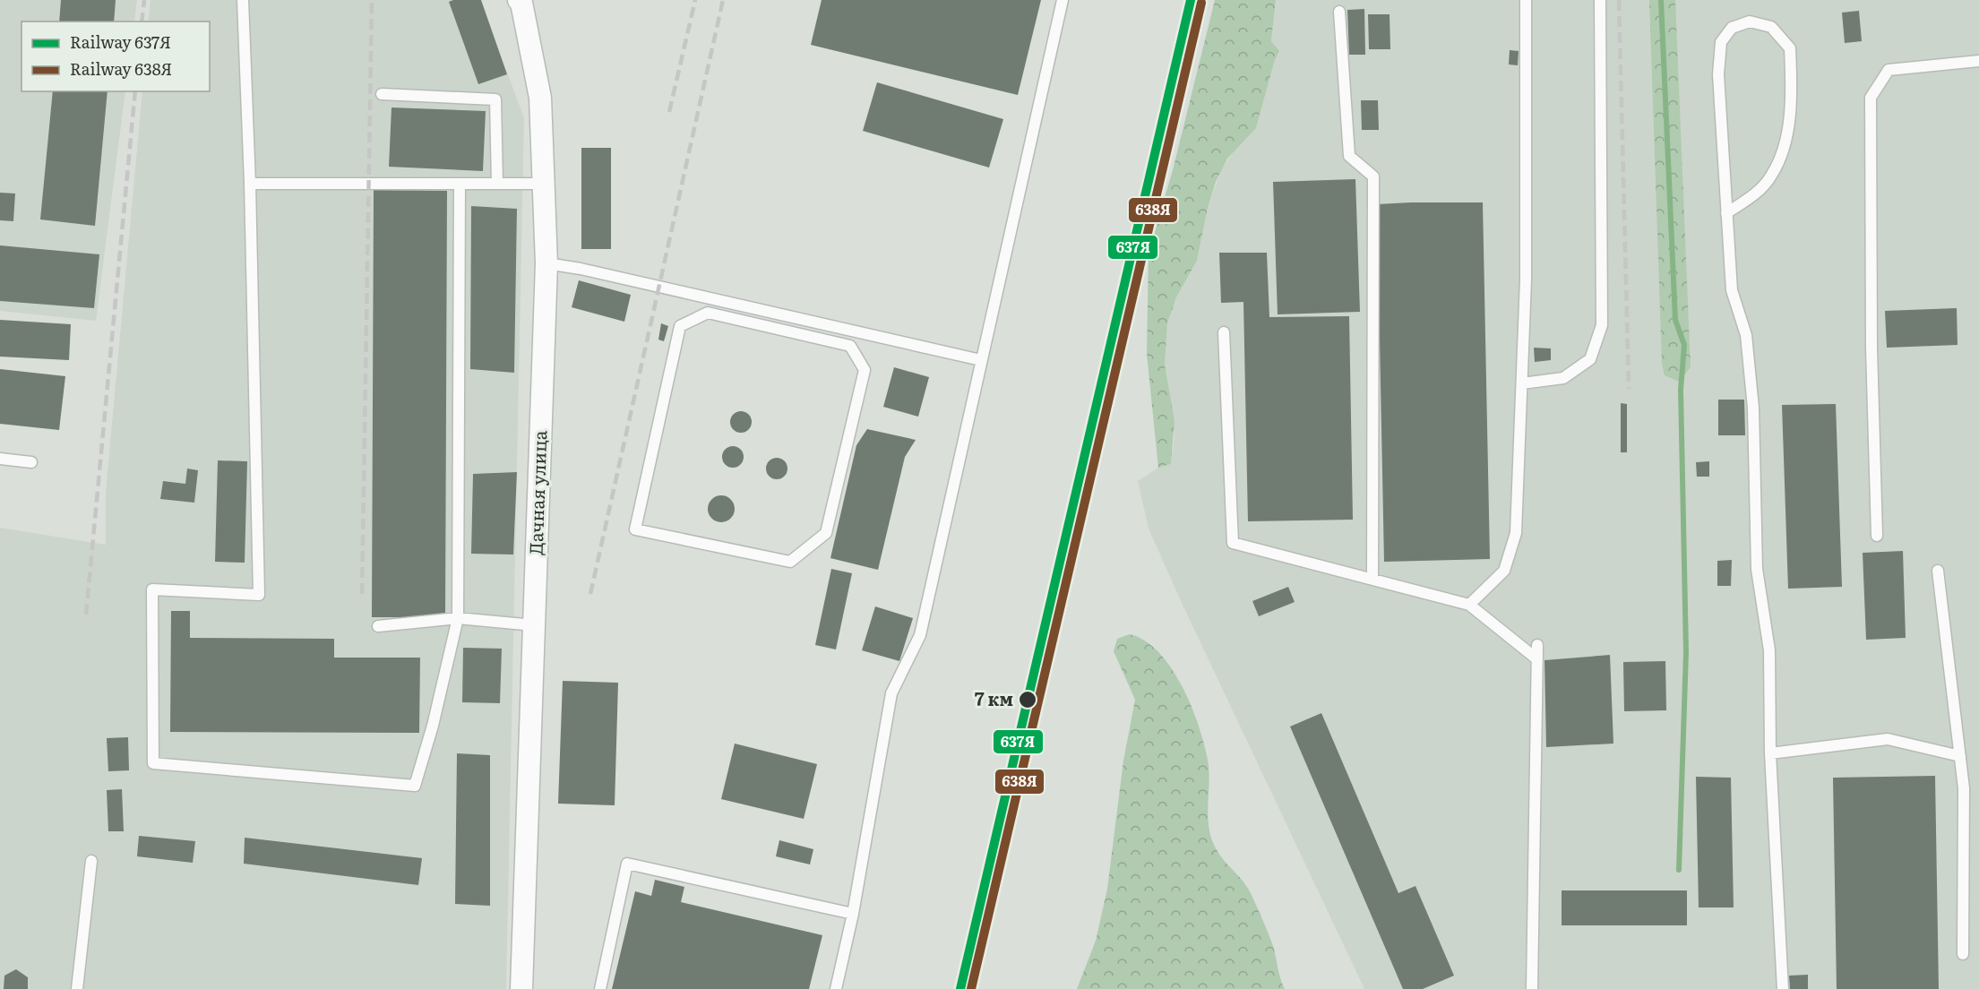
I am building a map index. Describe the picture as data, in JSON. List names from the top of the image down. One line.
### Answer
{"streets":{"street":["Дачная улица"]},"places":["7 км"],"lines":["rail line 637Я","rail line 638Я"],"legend":["Railway 637Я","Railway 638Я"]}
